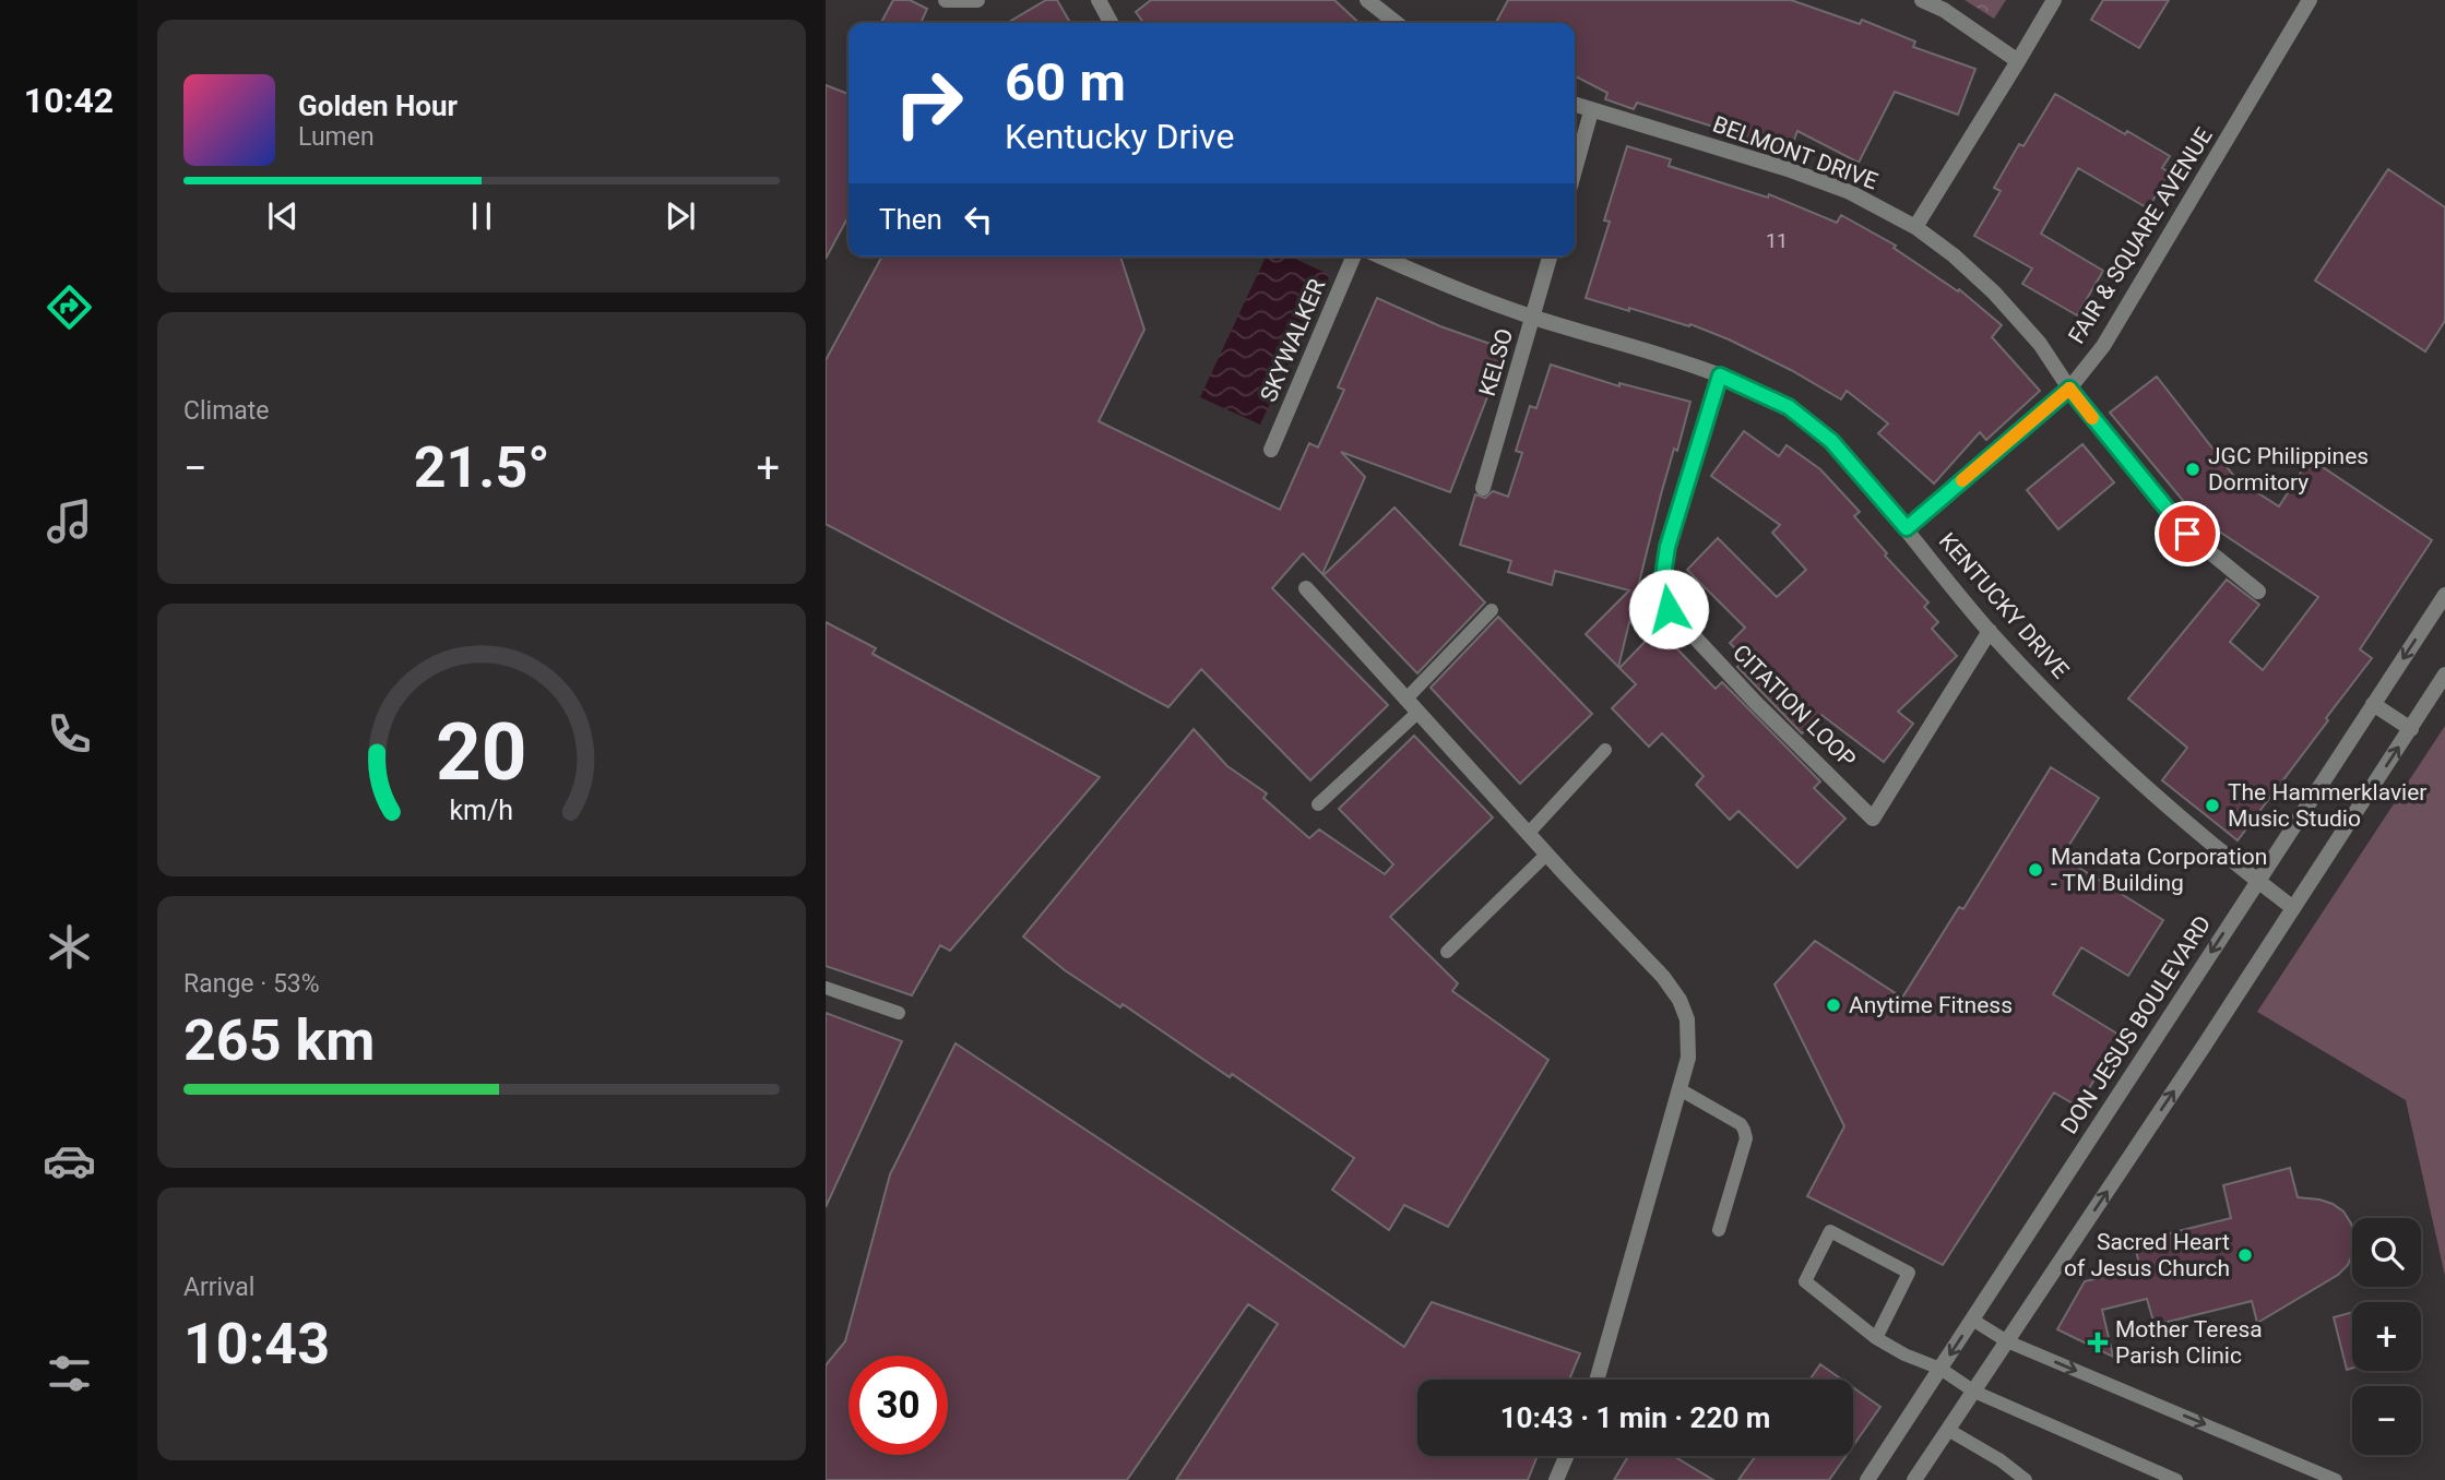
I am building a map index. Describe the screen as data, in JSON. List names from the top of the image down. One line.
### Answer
{"streets":{"street":["BELMONT DRIVE","FAIR & SQUARE AVENUE","SKYWALKER","KELSO","KENTUCKY DRIVE","CITATION LOOP","DON JESUS BOULEVARD"]},"crossings":[["BELMONT DRIVE","FAIR & SQUARE AVENUE"],["FAIR & SQUARE AVENUE","KENTUCKY DRIVE"],["KELSO","KENTUCKY DRIVE"],["KENTUCKY DRIVE","CITATION LOOP"],["KENTUCKY DRIVE","DON JESUS BOULEVARD"]],"places":{"other":["JGC Philippines Dormitory","The Hammerklavier Music Studio","Mandata Corporation - TM Building","Anytime Fitness","Sacred Heart of Jesus Church"],"health":["Mother Teresa Parish Clinic"]},"house_numbers":["11"],"page":{"tabs":"10:42","turn":["60 m","Kentucky Drive"],"song":["Golden Hour","Lumen"],"then":"Then","tile":["Climate",["Range · 53%","265 km"],["Arrival","10:43"]],"heat":["−","21.5°","+"],"map_buttons":["+","−"],"limit":"30","trip":"10:43 · 1 min · 220 m","gauge":["20","km/h"]}}
